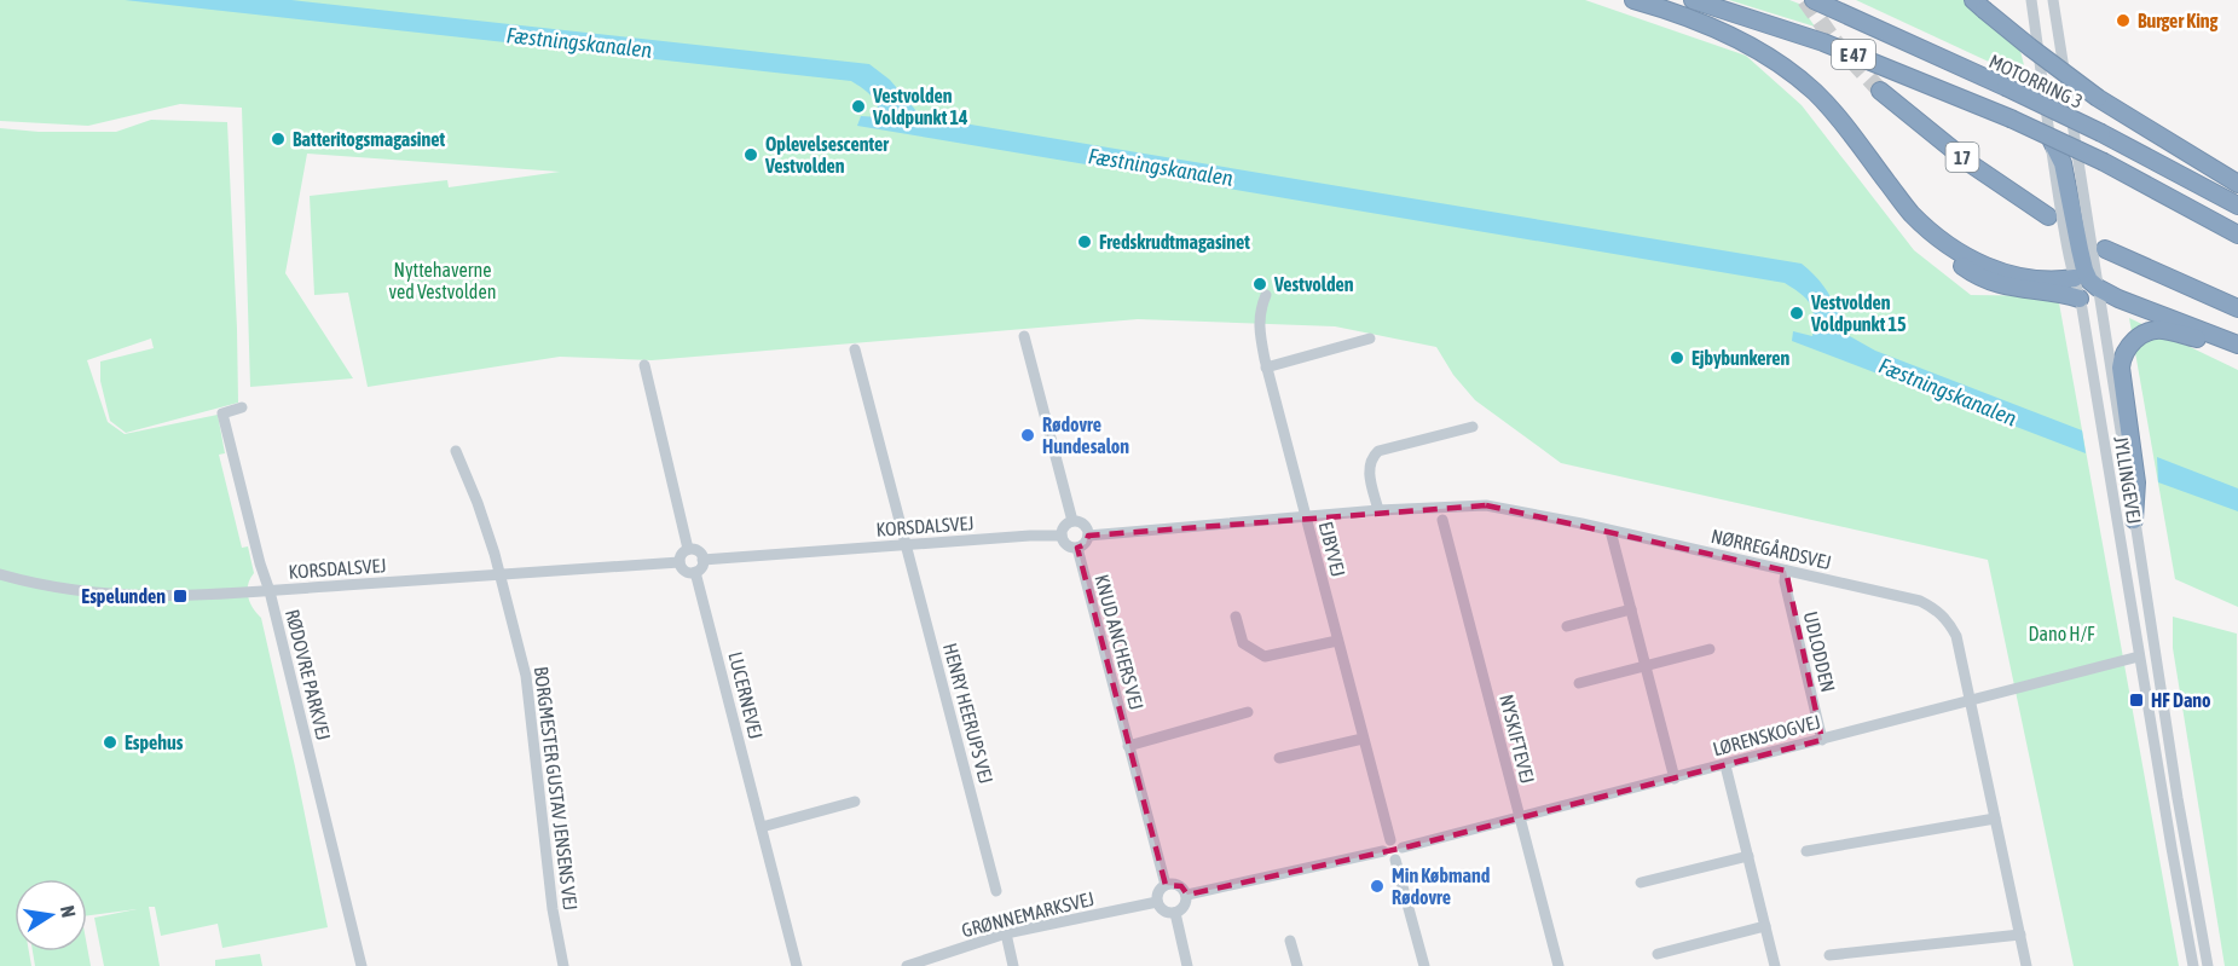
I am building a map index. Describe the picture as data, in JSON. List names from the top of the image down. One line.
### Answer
{"streets":{"highway":["E 47","MOTORRING 3","17"],"street":["JYLLINGEVEJ","KORSDALSVEJ","EJBYVEJ","NØRREGÅRDSVEJ","KNUD ANCHERS VEJ","UDLODDEN","RØDOVRE PARKVEJ","LUCERNEVEJ","HENRY HEERUPS VEJ","LØRENSKOGVEJ","NYSKIFTEVEJ","BORGMESTER GUSTAV JENSENS VEJ","GRØNNEMARKSVEJ"]},"crossings":[["JYLLINGEVEJ","LØRENSKOGVEJ"],["KORSDALSVEJ","KNUD ANCHERS VEJ"],["KORSDALSVEJ","RØDOVRE PARKVEJ"],["KORSDALSVEJ","LUCERNEVEJ"],["KORSDALSVEJ","HENRY HEERUPS VEJ"],["KORSDALSVEJ","BORGMESTER GUSTAV JENSENS VEJ"],["EJBYVEJ","NØRREGÅRDSVEJ"],["EJBYVEJ","LØRENSKOGVEJ"],["NØRREGÅRDSVEJ","UDLODDEN"],["NØRREGÅRDSVEJ","LØRENSKOGVEJ"],["KNUD ANCHERS VEJ","GRØNNEMARKSVEJ"],["UDLODDEN","LØRENSKOGVEJ"],["LØRENSKOGVEJ","NYSKIFTEVEJ"]],"water":["Fæstningskanalen"],"parks":["Nyttehaverne ved Vestvolden","Dano H/F"],"places":{"other":["Burger King","Vestvolden Voldpunkt 14","Batteritogsmagasinet","Oplevelsescenter Vestvolden","Fredskrudtmagasinet","Vestvolden","Vestvolden Voldpunkt 15","Ejbybunkeren","Rødovre Hundesalon","Espehus","Min Købmand Rødovre"],"transit":["Espelunden","HF Dano"]},"north":"right"}
